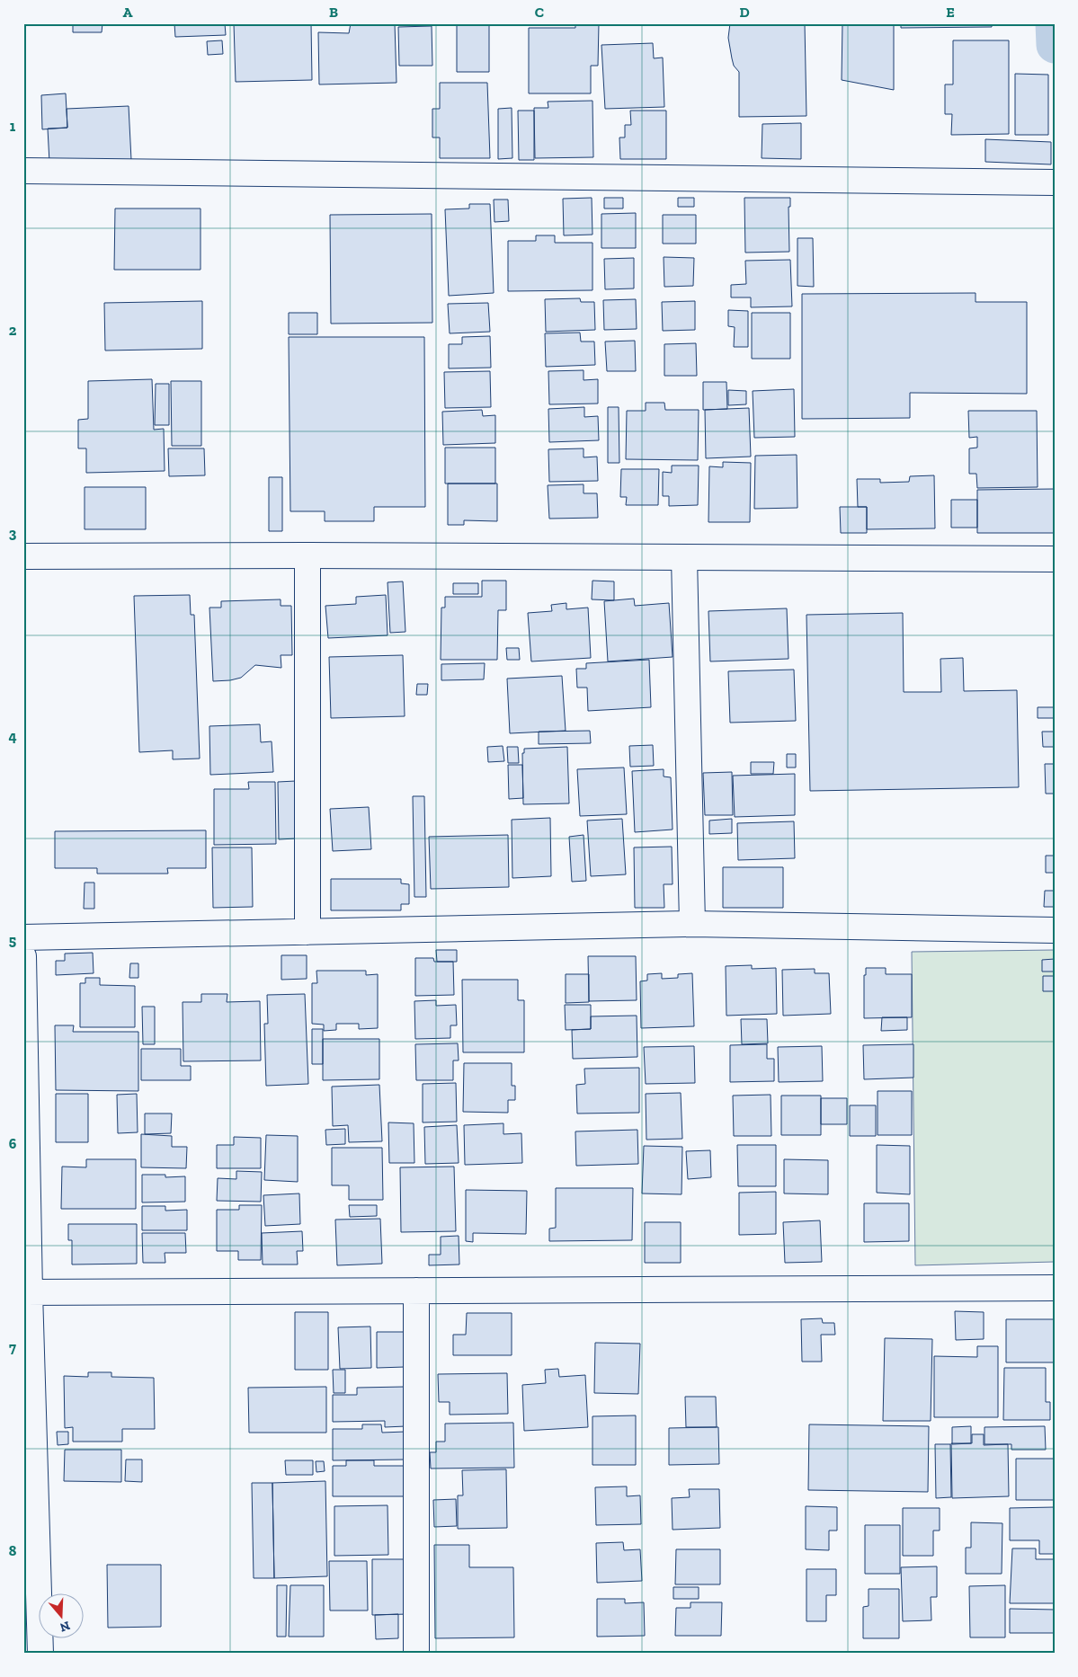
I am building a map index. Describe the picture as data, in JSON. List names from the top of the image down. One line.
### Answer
{"north":"bottom","grid":{"columns":["A","B","C","D","E"],"rows":["1","2","3","4","5","6","7","8"]}}
